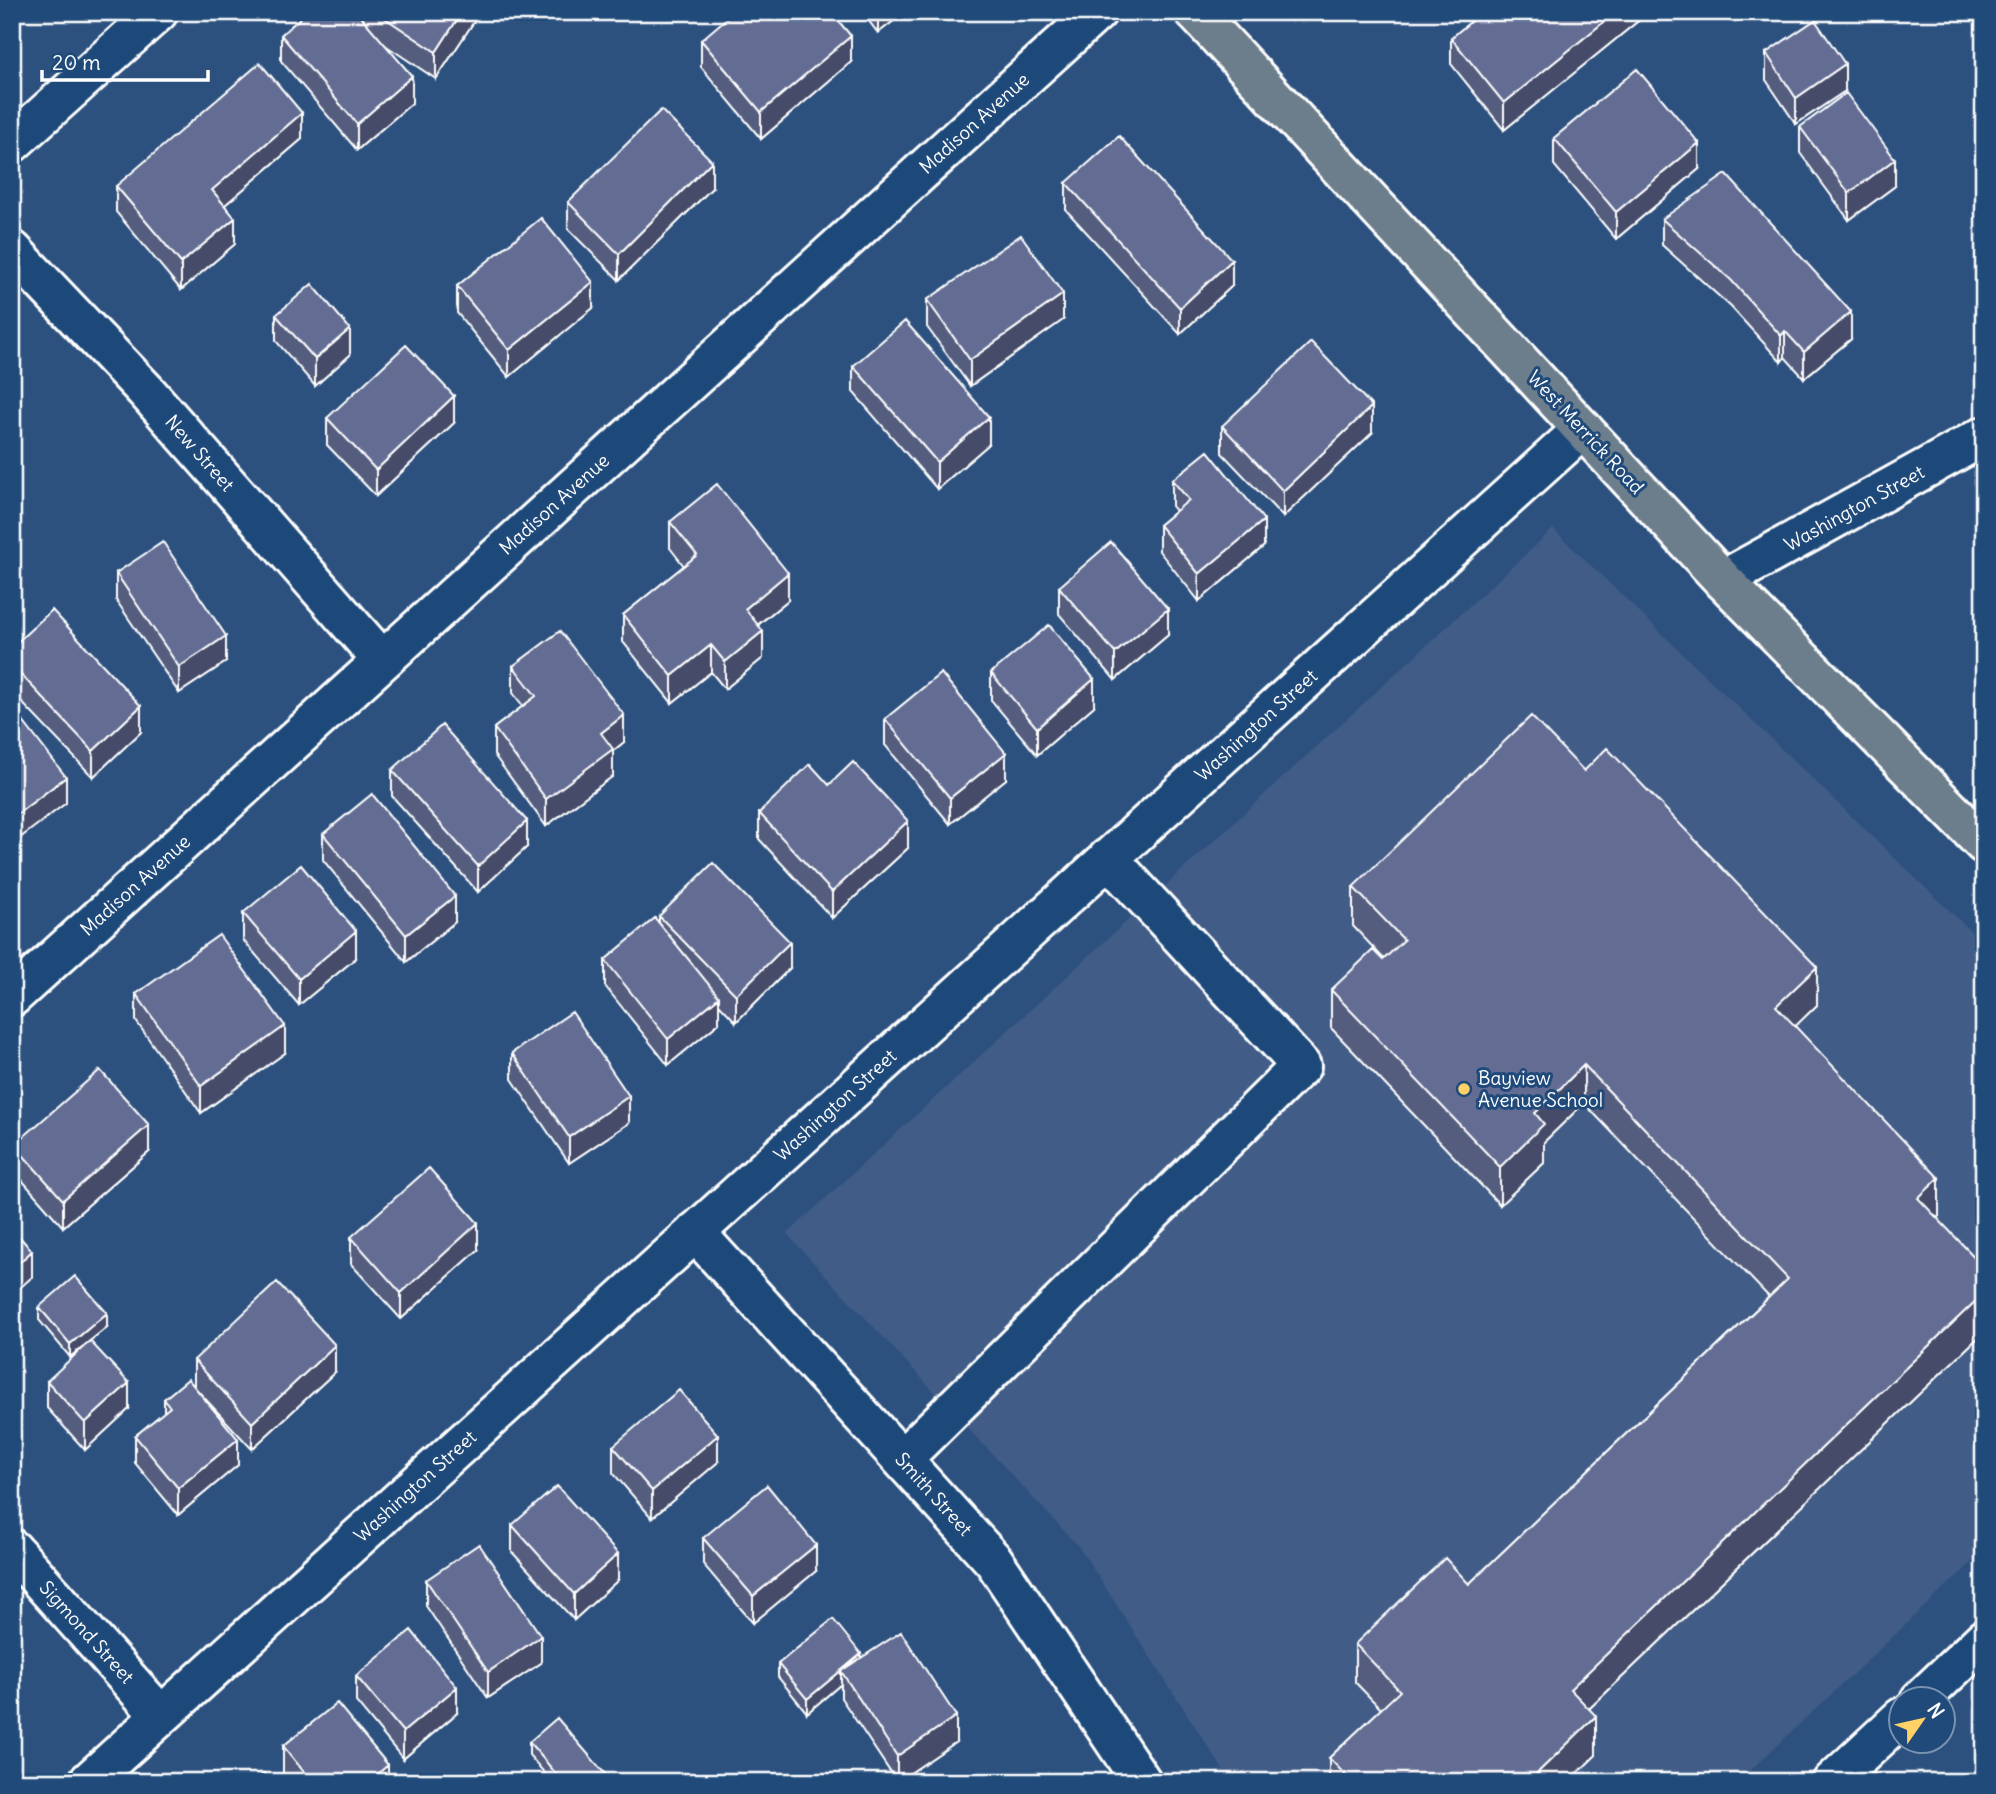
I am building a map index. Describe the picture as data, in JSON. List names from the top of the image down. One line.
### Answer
{"streets":{"main road":["West Merrick Road"],"street":["Madison Avenue","New Street","Washington Street","Smith Street","Sigmond Street"]},"crossings":[["Madison Avenue","New Street"],["West Merrick Road","Washington Street"],["Washington Street","Smith Street"],["Washington Street","Sigmond Street"]],"places":["Bayview Avenue School"],"scale_bar":"20 m","north":"top right"}
